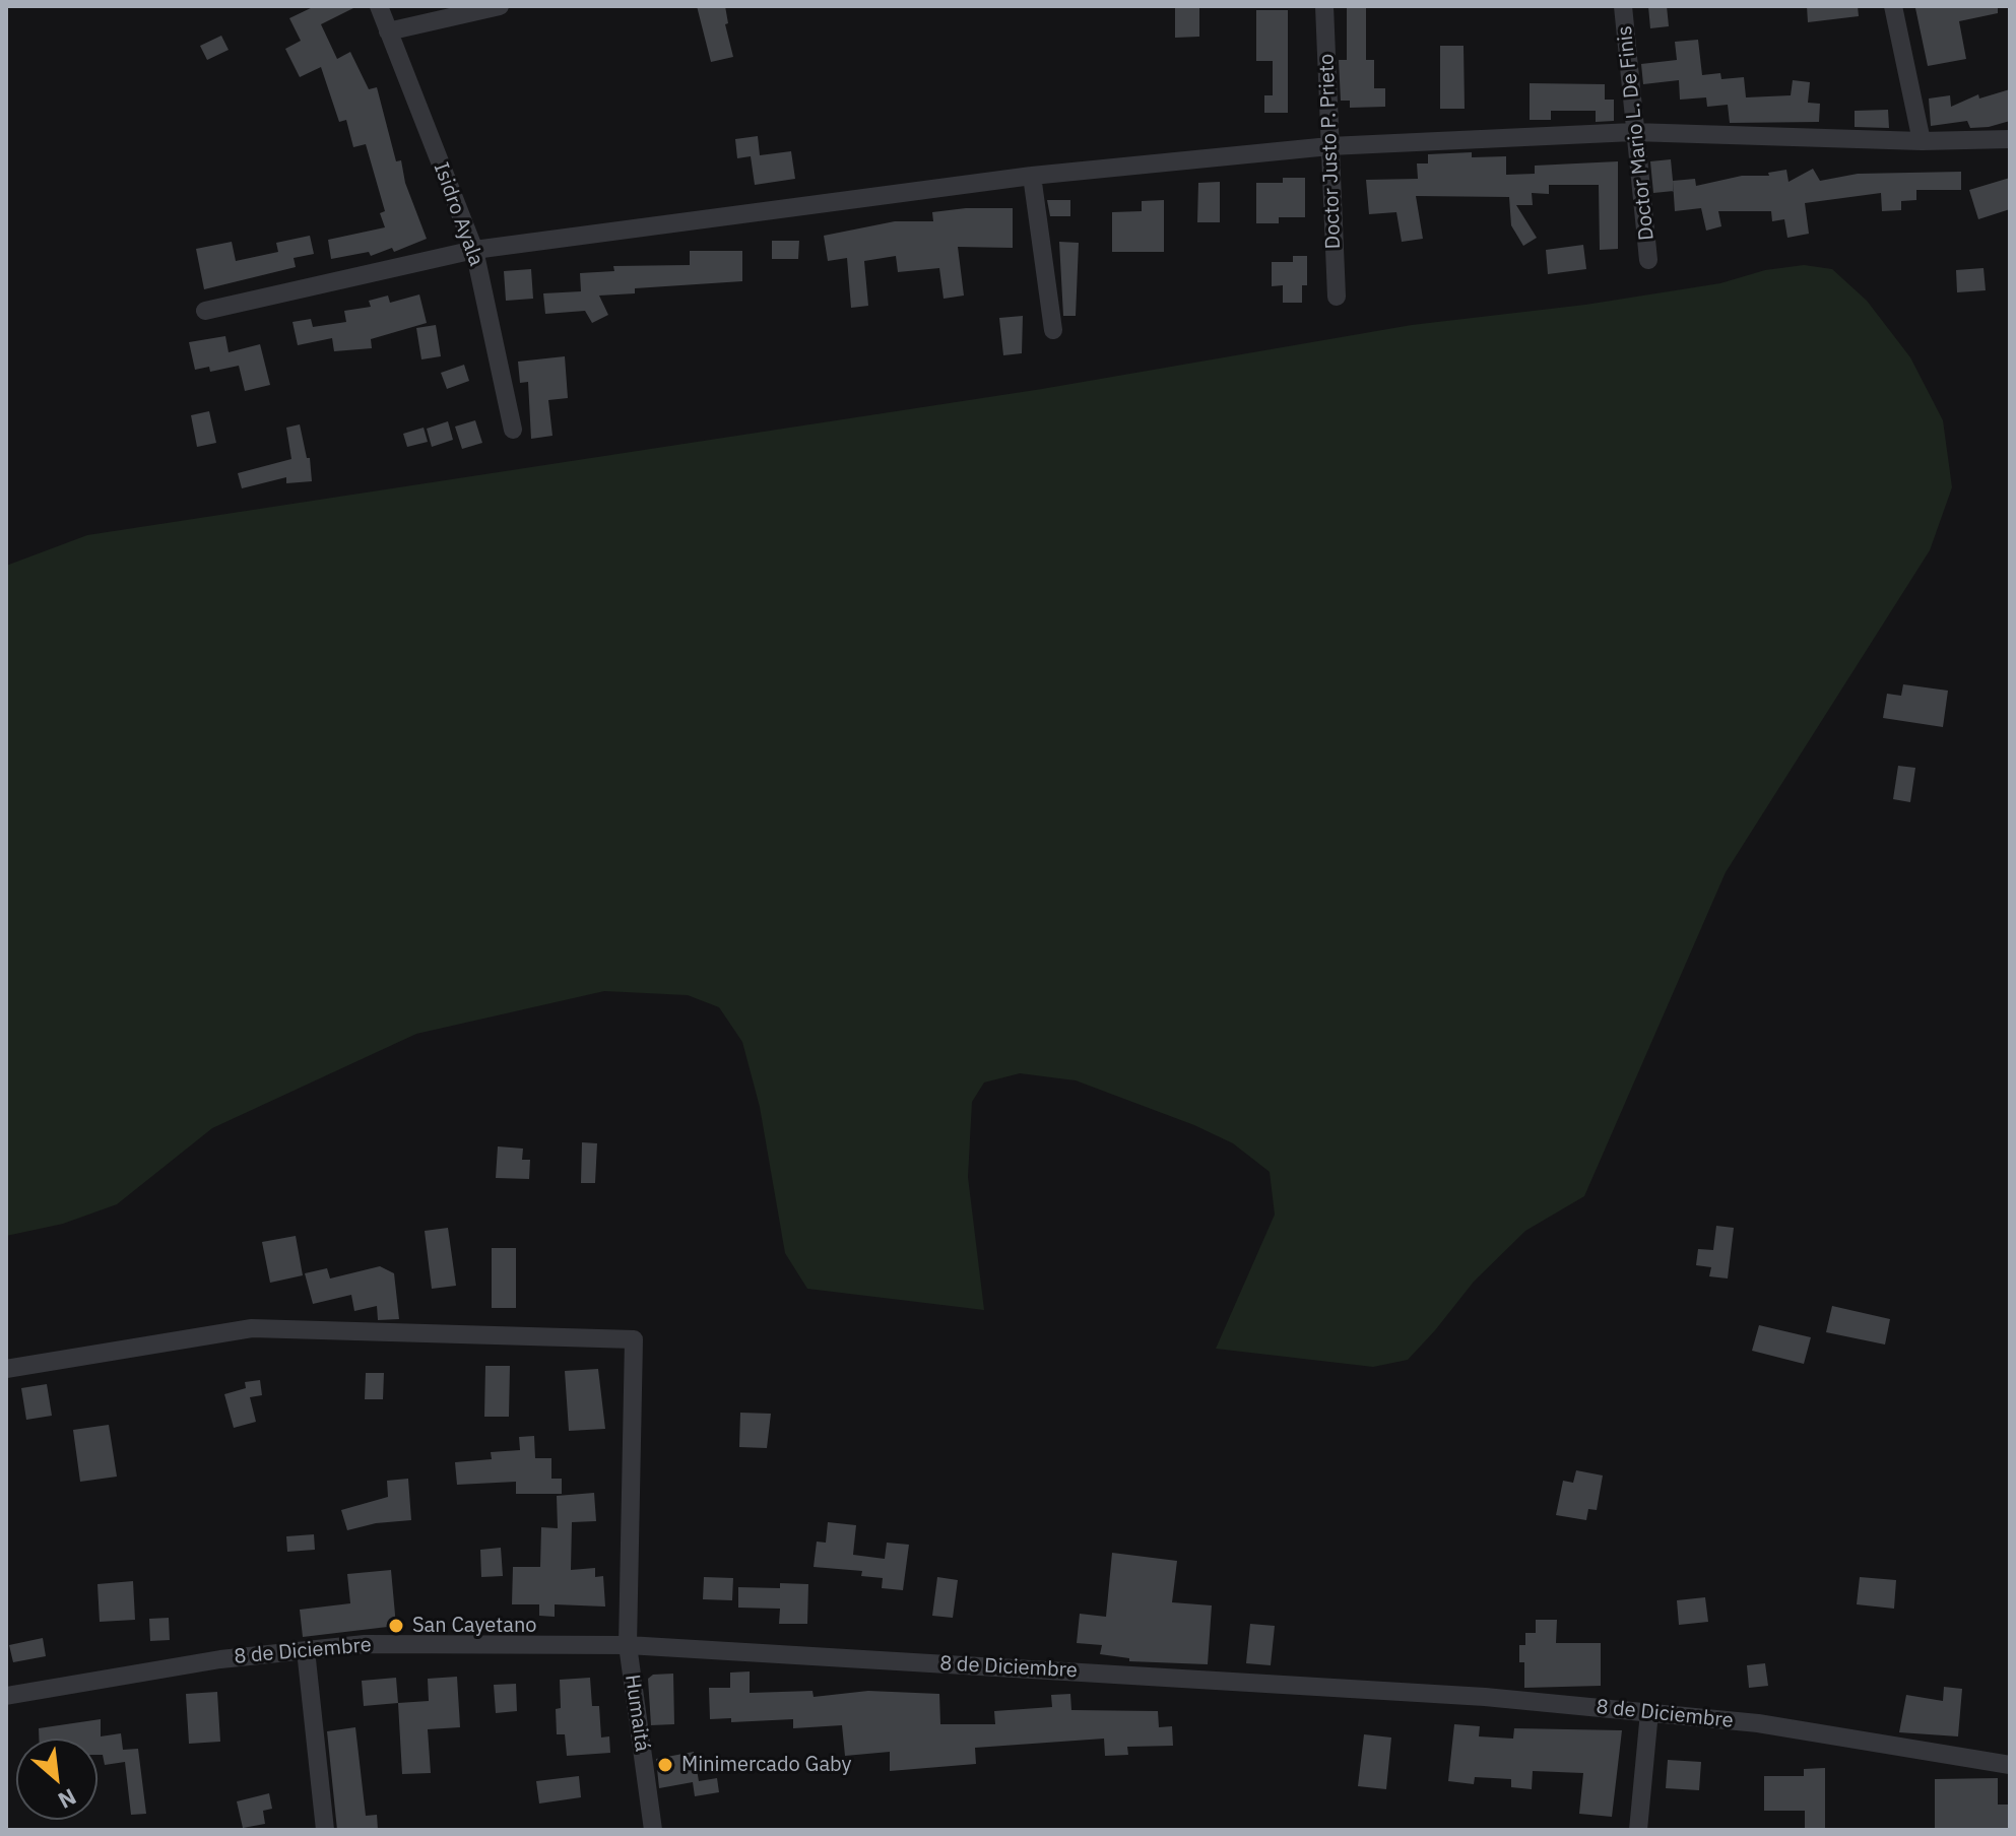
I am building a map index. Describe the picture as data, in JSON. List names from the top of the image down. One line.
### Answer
{"streets":{"street":["Doctor Mario L. De Finis","Doctor Justo P. Prieto","Isidro Ayala","8 de Diciembre","Humaitá"]},"crossings":[["8 de Diciembre","Humaitá"]],"places":["San Cayetano","Minimercado Gaby"],"north":"bottom right"}
